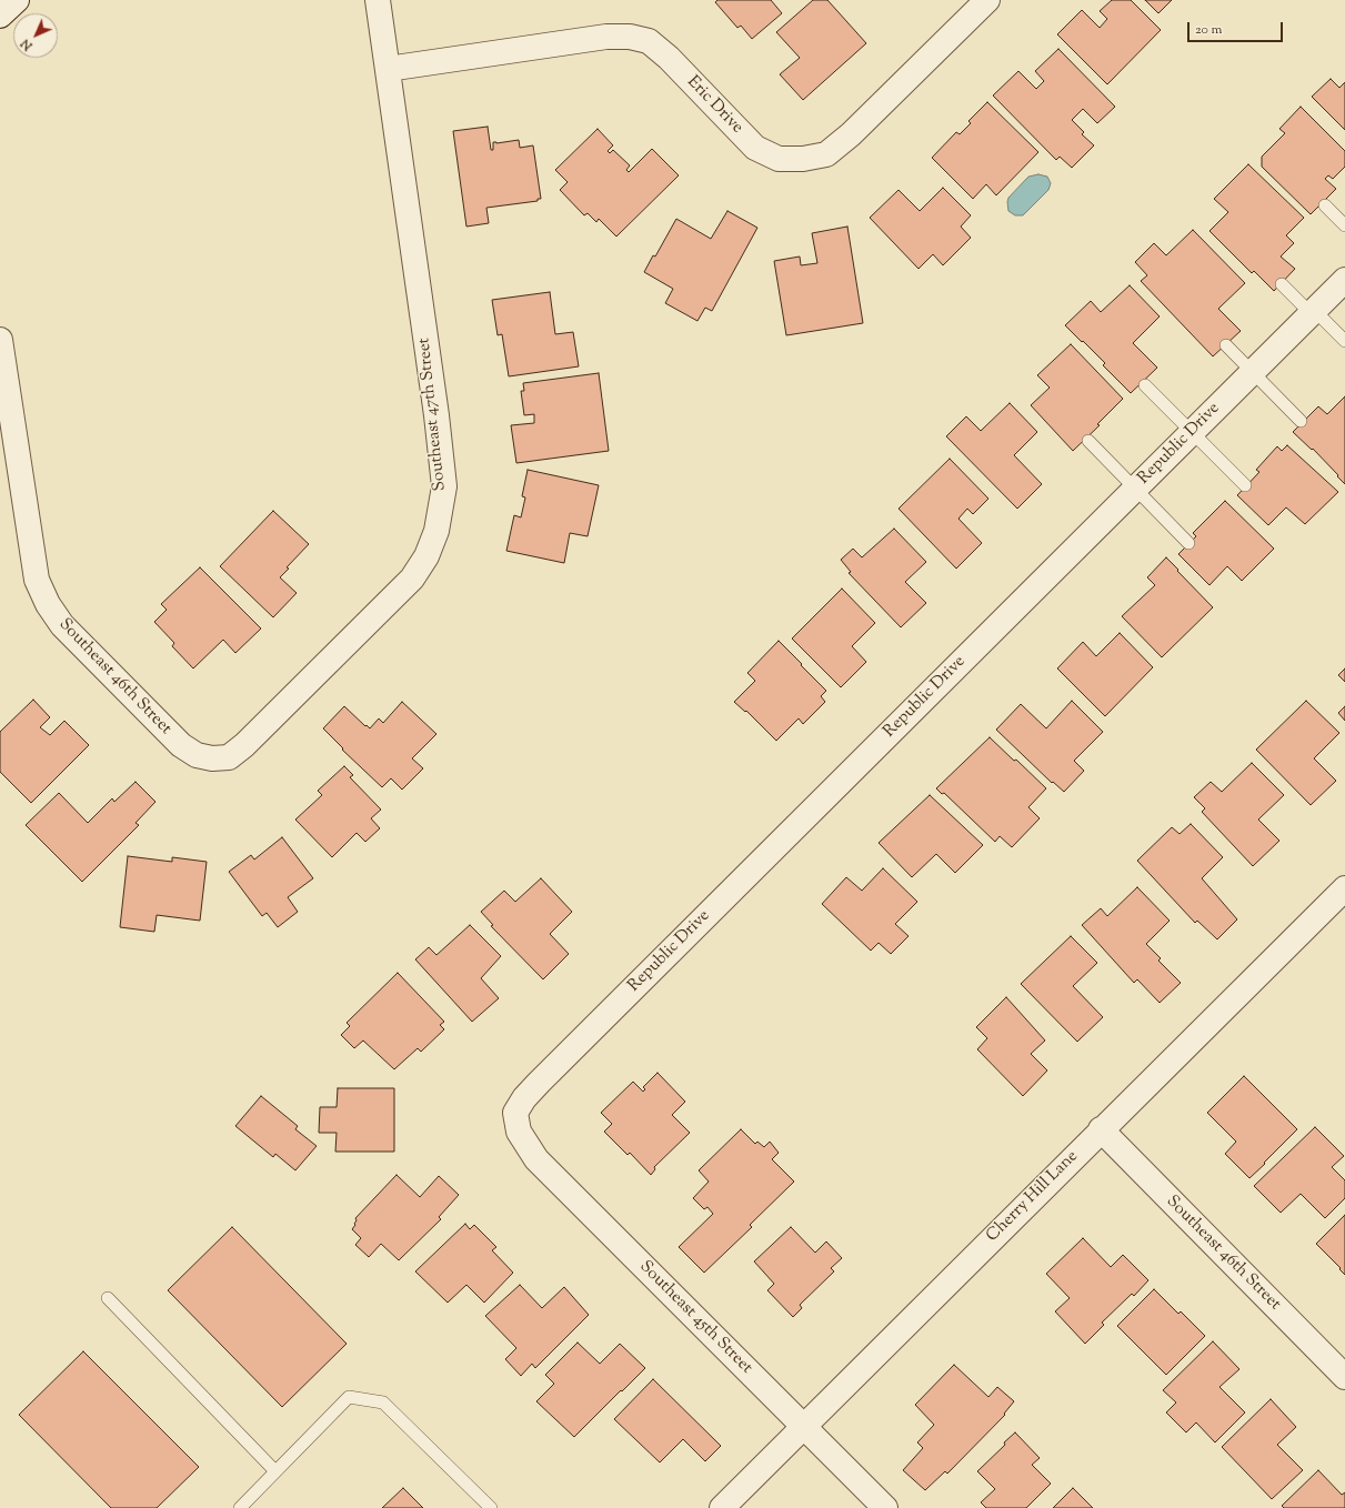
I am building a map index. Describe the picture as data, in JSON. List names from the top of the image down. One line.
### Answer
{"streets":{"street":["Eric Drive","Southeast 47th Street","Republic Drive","Southeast 46th Street","Cherry Hill Lane","Southeast 45th Street"]},"crossings":[["Eric Drive","Southeast 47th Street"],["Southeast 47th Street","Southeast 46th Street"],["Republic Drive","Southeast 45th Street"],["Southeast 46th Street","Cherry Hill Lane"],["Cherry Hill Lane","Southeast 45th Street"]],"scale_bar":"20 m","north":"bottom left"}
